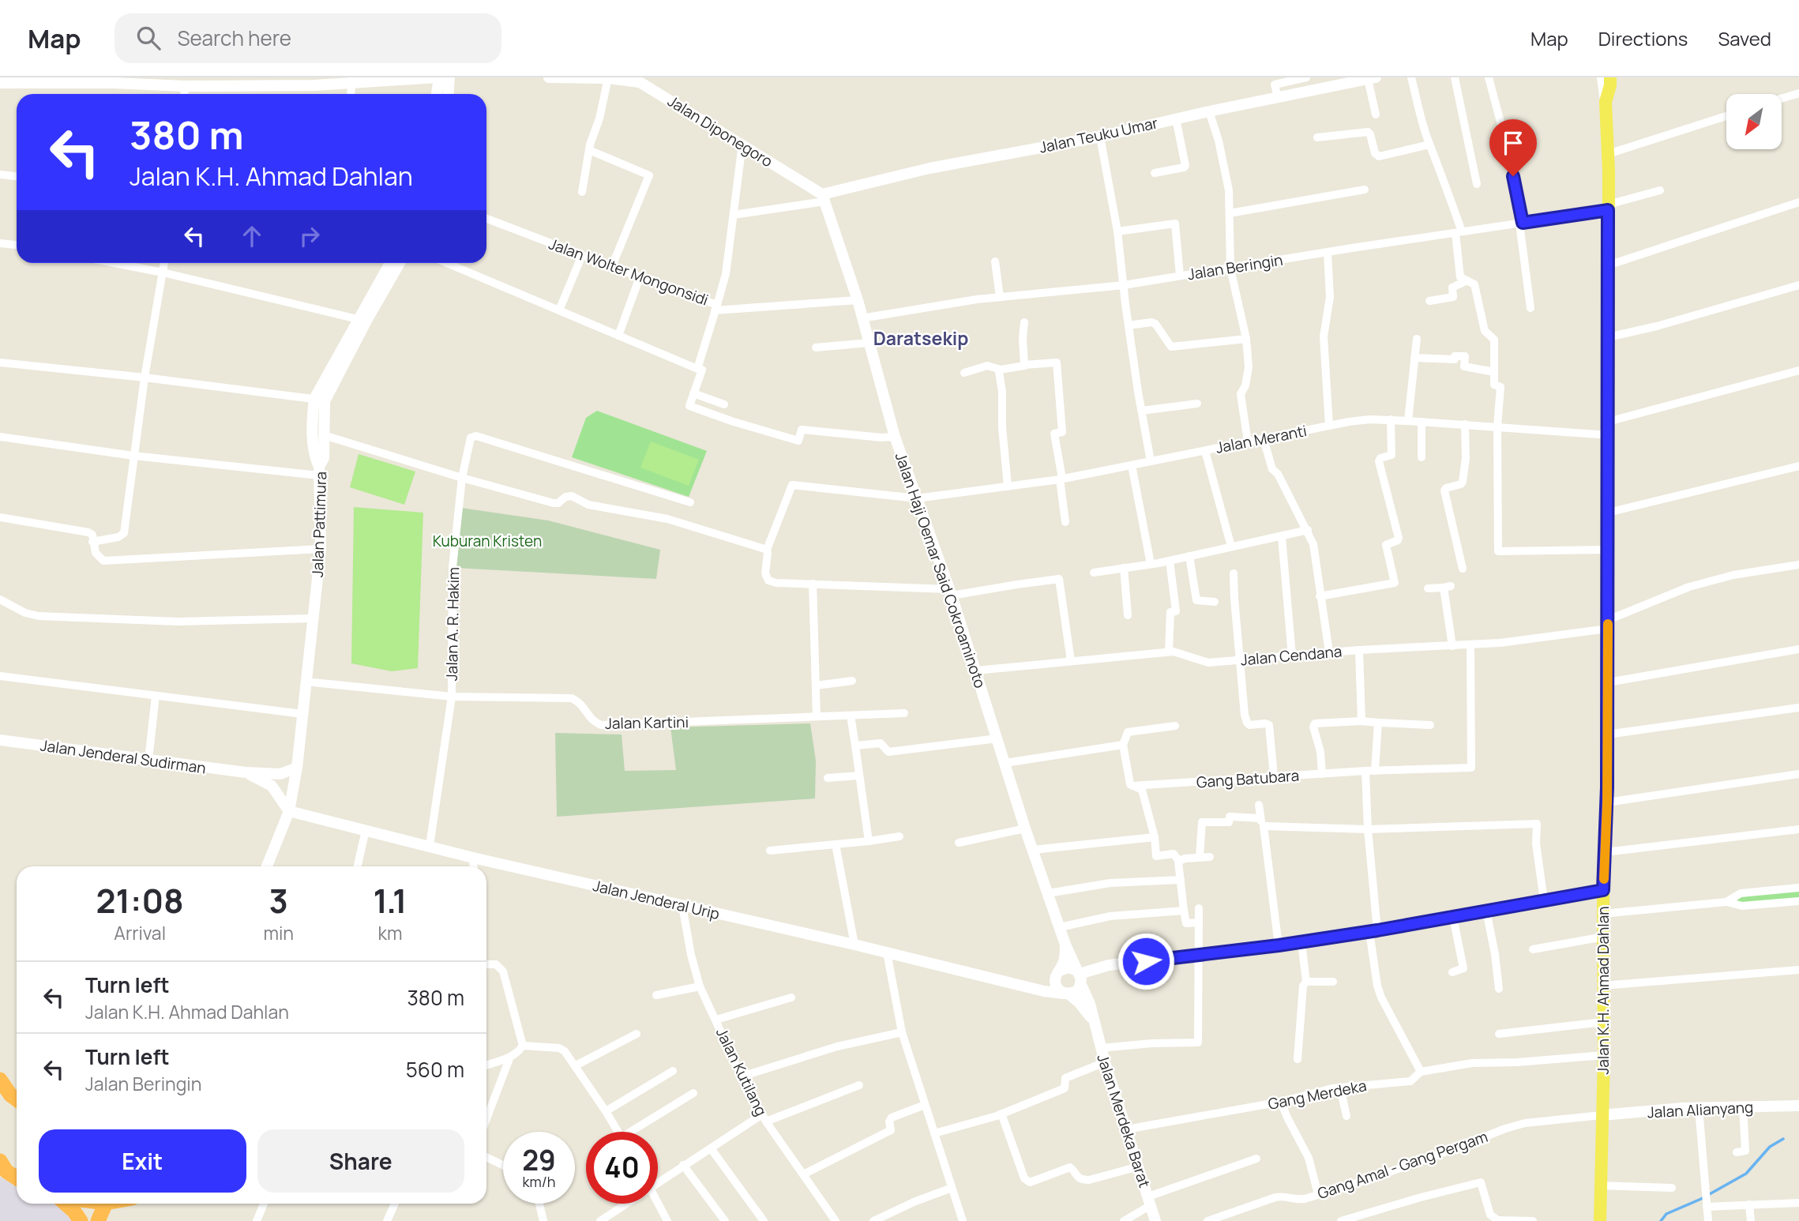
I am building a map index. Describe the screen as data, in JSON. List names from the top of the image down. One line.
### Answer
{"streets":{"main road":["Jalan K.H. Ahmad Dahlan"],"street":["Jalan Diponegoro","Jalan Teuku Umar","Jalan Beringin","Jalan Wolter Mongonsidi","Jalan Meranti","Jalan Pattimura","Jalan Haji Oemar Said Cokroaminoto","Jalan A. R. Hakim","Jalan Cendana","Jalan Kartini","Jalan Jenderal Sudirman","Gang Batubara","Jalan Jenderal Urip","Jalan Kutilang","Gang Merdeka","Jalan Alianyang","Jalan Merdeka Barat","Gang Amal - Gang Pergam"]},"crossings":[["Jalan Diponegoro","Jalan Teuku Umar"],["Jalan Diponegoro","Jalan Wolter Mongonsidi"],["Jalan Diponegoro","Jalan Haji Oemar Said Cokroaminoto"],["Jalan Teuku Umar","Jalan Haji Oemar Said Cokroaminoto"],["Jalan Beringin","Jalan Haji Oemar Said Cokroaminoto"],["Jalan Beringin","Jalan K.H. Ahmad Dahlan"],["Jalan Meranti","Jalan Haji Oemar Said Cokroaminoto"],["Jalan Meranti","Jalan K.H. Ahmad Dahlan"],["Jalan Pattimura","Jalan Kartini"],["Jalan Pattimura","Jalan Jenderal Sudirman"],["Jalan Pattimura","Jalan Jenderal Urip"],["Jalan Haji Oemar Said Cokroaminoto","Jalan Cendana"],["Jalan Haji Oemar Said Cokroaminoto","Jalan Jenderal Urip"],["Jalan Haji Oemar Said Cokroaminoto","Jalan Merdeka Barat"],["Jalan A. R. Hakim","Jalan Kartini"],["Jalan A. R. Hakim","Jalan Jenderal Urip"],["Jalan Cendana","Gang Batubara"],["Jalan Cendana","Jalan K.H. Ahmad Dahlan"],["Jalan Jenderal Sudirman","Jalan Jenderal Urip"],["Jalan Jenderal Urip","Jalan Kutilang"],["Jalan Jenderal Urip","Jalan Merdeka Barat"],["Jalan K.H. Ahmad Dahlan","Gang Merdeka"],["Jalan K.H. Ahmad Dahlan","Jalan Alianyang"],["Jalan K.H. Ahmad Dahlan","Gang Amal - Gang Pergam"],["Gang Merdeka","Jalan Merdeka Barat"],["Jalan Alianyang","Gang Amal - Gang Pergam"]],"districts":["Daratsekip"],"parks":["Kuburan Kristen"],"north":"bottom left","page":{"header":"Map","search":"Search here","nav":["Map","Directions","Saved"],"turn":["380 m","Jalan K.H. Ahmad Dahlan"],"eta":["21:08","Arrival","3","min","1.1","km"],"list":[{"name":"Turn left","note":"Jalan K.H. Ahmad Dahlan","value":"380 m"},{"name":"Turn left","note":"Jalan Beringin","value":"560 m"}],"buttons":["Exit","Share"],"speed":"29 km/h","limit":"40"}}
